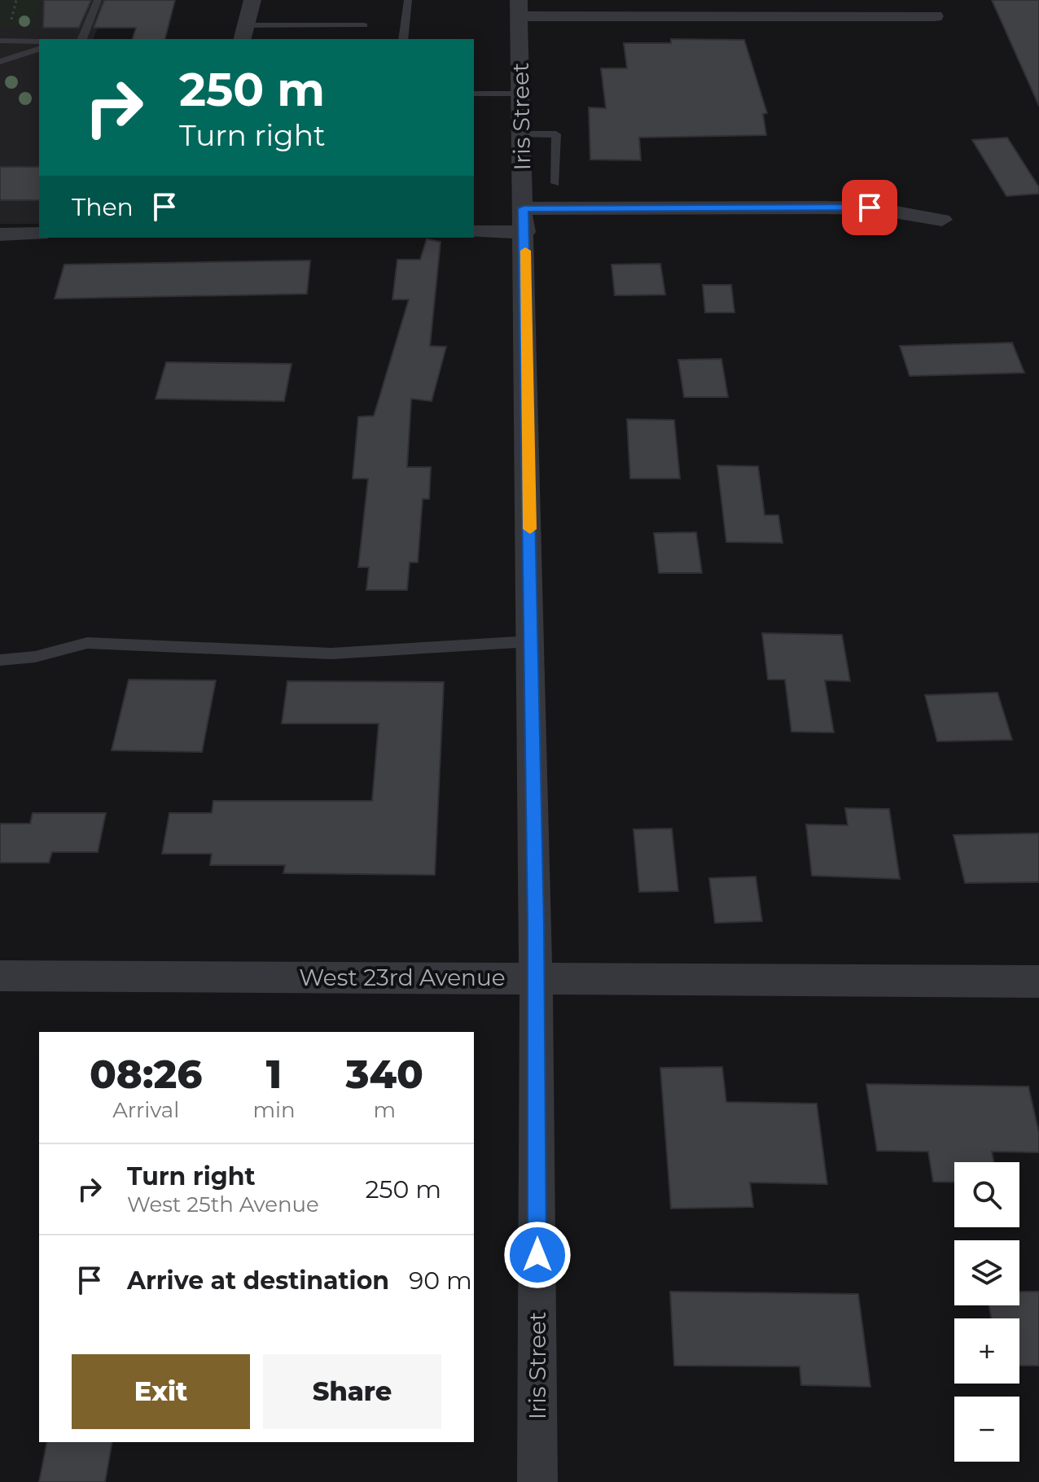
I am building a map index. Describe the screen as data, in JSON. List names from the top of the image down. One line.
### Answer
{"streets":{"street":["Iris Street","West 23rd Avenue"]},"crossings":[["Iris Street","West 23rd Avenue"]],"page":{"turn":["250 m","Turn right"],"then":"Then","eta":["08:26","Arrival","1","min","340","m"],"list":[{"name":"Turn right","note":"West 25th Avenue","value":"250 m"},{"name":"Arrive at destination","value":"90 m"}],"map_buttons":["+","−"],"buttons":["Exit","Share"]}}
